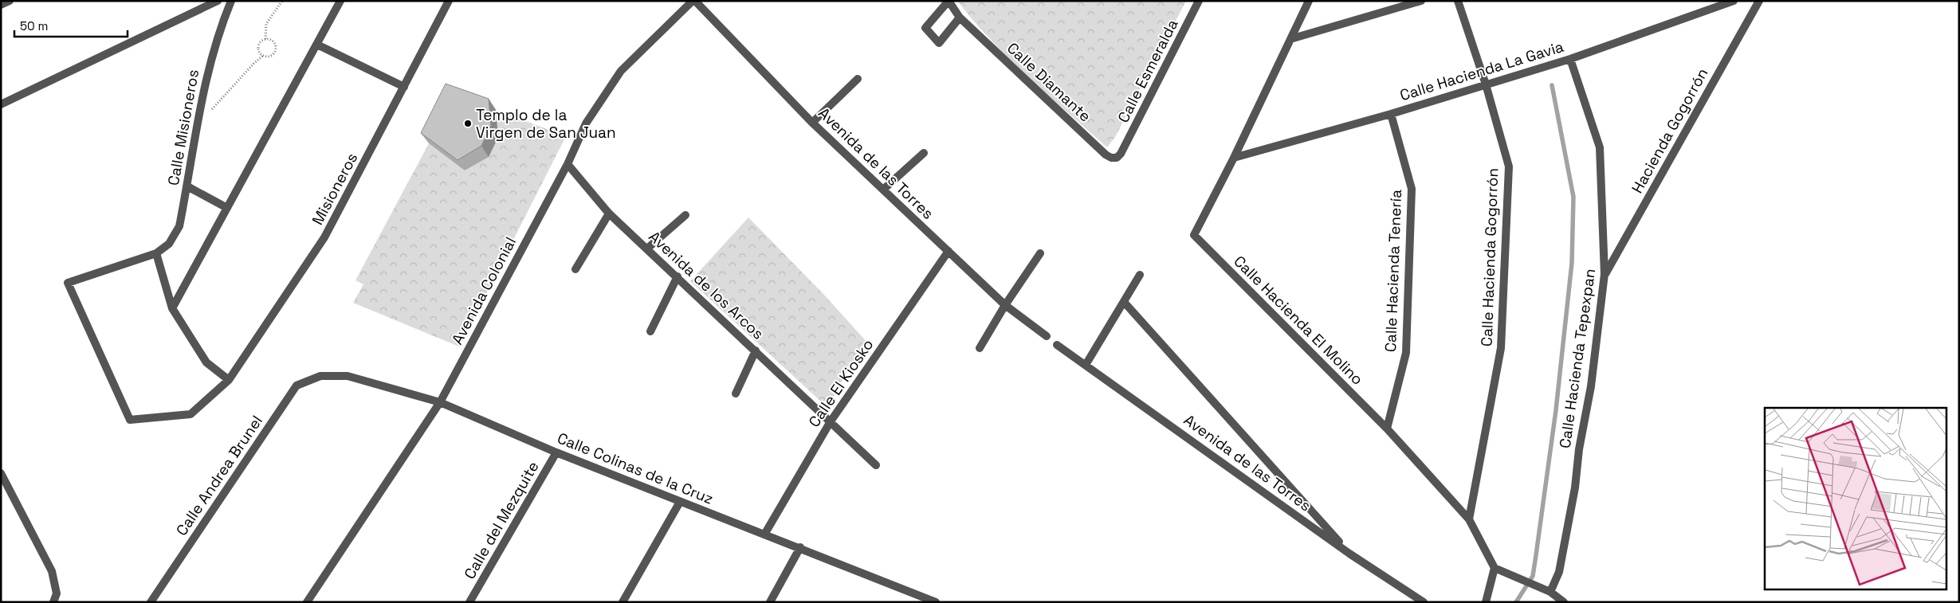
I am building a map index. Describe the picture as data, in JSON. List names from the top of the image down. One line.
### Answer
{"streets":{"street":["Calle Esmeralda","Calle Hacienda La Gavia","Calle Diamante","Calle Misioneros","Hacienda Gogorrón","Avenida de las Torres","Misioneros","Calle Hacienda Gogorrón","Calle Hacienda Tenería","Avenida de los Arcos","Avenida Colonial","Calle Hacienda El Molino","Calle Hacienda Tepexpan","Calle El Kiosko","Calle Colinas de la Cruz","Calle Andrea Brunel","Calle del Mezquite"]},"crossings":[["Calle Esmeralda","Calle Diamante"],["Calle Hacienda La Gavia","Calle Hacienda Gogorrón"],["Calle Hacienda La Gavia","Calle Hacienda Tenería"],["Calle Hacienda La Gavia","Calle Hacienda El Molino"],["Calle Hacienda La Gavia","Calle Hacienda Tepexpan"],["Calle Misioneros","Misioneros"],["Hacienda Gogorrón","Calle Hacienda Tepexpan"],["Avenida de las Torres","Avenida Colonial"],["Avenida de las Torres","Calle El Kiosko"],["Calle Hacienda Gogorrón","Calle Hacienda El Molino"],["Calle Hacienda Tenería","Calle Hacienda El Molino"],["Avenida de los Arcos","Avenida Colonial"],["Avenida de los Arcos","Calle El Kiosko"],["Avenida Colonial","Calle Colinas de la Cruz"],["Calle El Kiosko","Calle Colinas de la Cruz"],["Calle Colinas de la Cruz","Calle Andrea Brunel"],["Calle Colinas de la Cruz","Calle del Mezquite"]],"places":["Templo de la Virgen de San Juan"],"scale_bar":"50 m"}
